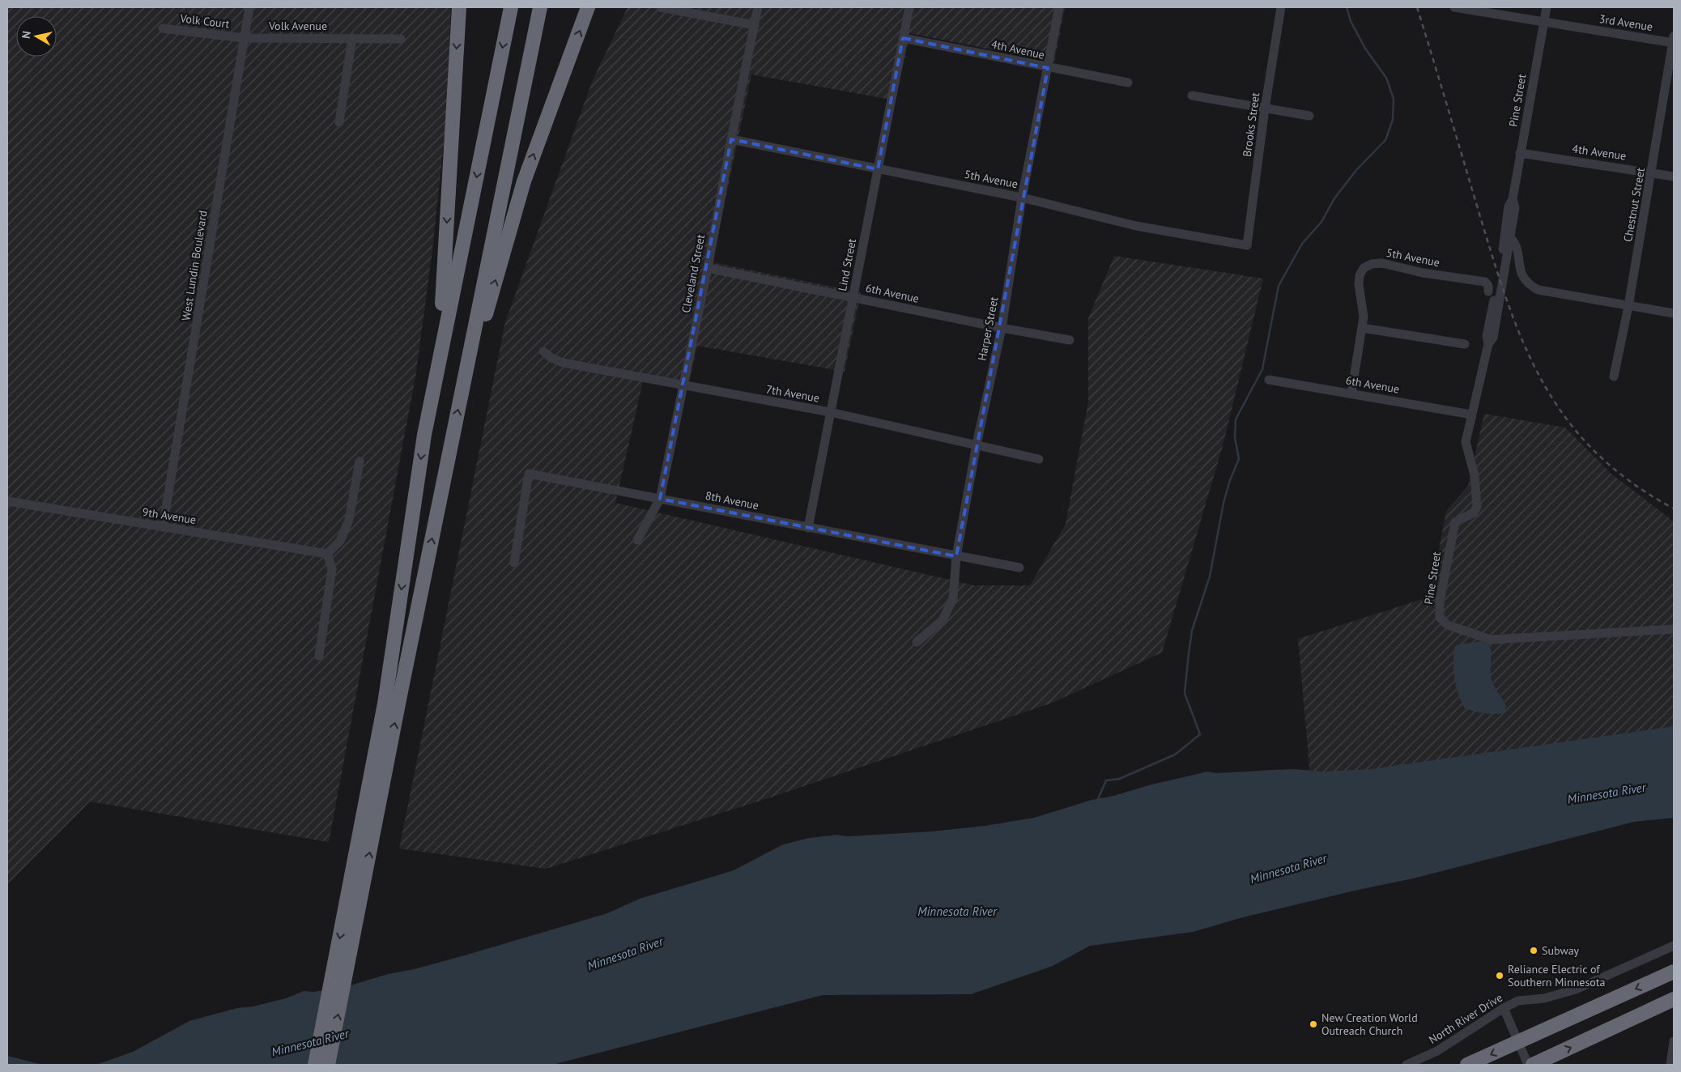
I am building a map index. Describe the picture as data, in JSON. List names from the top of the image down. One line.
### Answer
{"streets":{"street":["Volk Court","3rd Avenue","Volk Avenue","4th Avenue","Pine Street","Brooks Street","5th Avenue","Chestnut Street","Lind Street","West Lundin Boulevard","Cleveland Street","6th Avenue","Harper Street","7th Avenue","8th Avenue","9th Avenue","North River Drive"]},"crossings":[["Volk Court","Volk Avenue"],["Volk Court","West Lundin Boulevard"],["3rd Avenue","Pine Street"],["3rd Avenue","Chestnut Street"],["Volk Avenue","West Lundin Boulevard"],["4th Avenue","Pine Street"],["4th Avenue","Chestnut Street"],["4th Avenue","Lind Street"],["4th Avenue","Harper Street"],["Pine Street","6th Avenue"],["Brooks Street","5th Avenue"],["5th Avenue","Lind Street"],["5th Avenue","Cleveland Street"],["5th Avenue","6th Avenue"],["5th Avenue","Harper Street"],["Lind Street","6th Avenue"],["Lind Street","7th Avenue"],["Lind Street","8th Avenue"],["West Lundin Boulevard","9th Avenue"],["Cleveland Street","6th Avenue"],["Cleveland Street","7th Avenue"],["Cleveland Street","8th Avenue"],["6th Avenue","Harper Street"],["Harper Street","7th Avenue"],["Harper Street","8th Avenue"]],"water":["Minnesota River"],"places":["Subway","Reliance Electric of Southern Minnesota","New Creation World Outreach Church"],"north":"left"}
